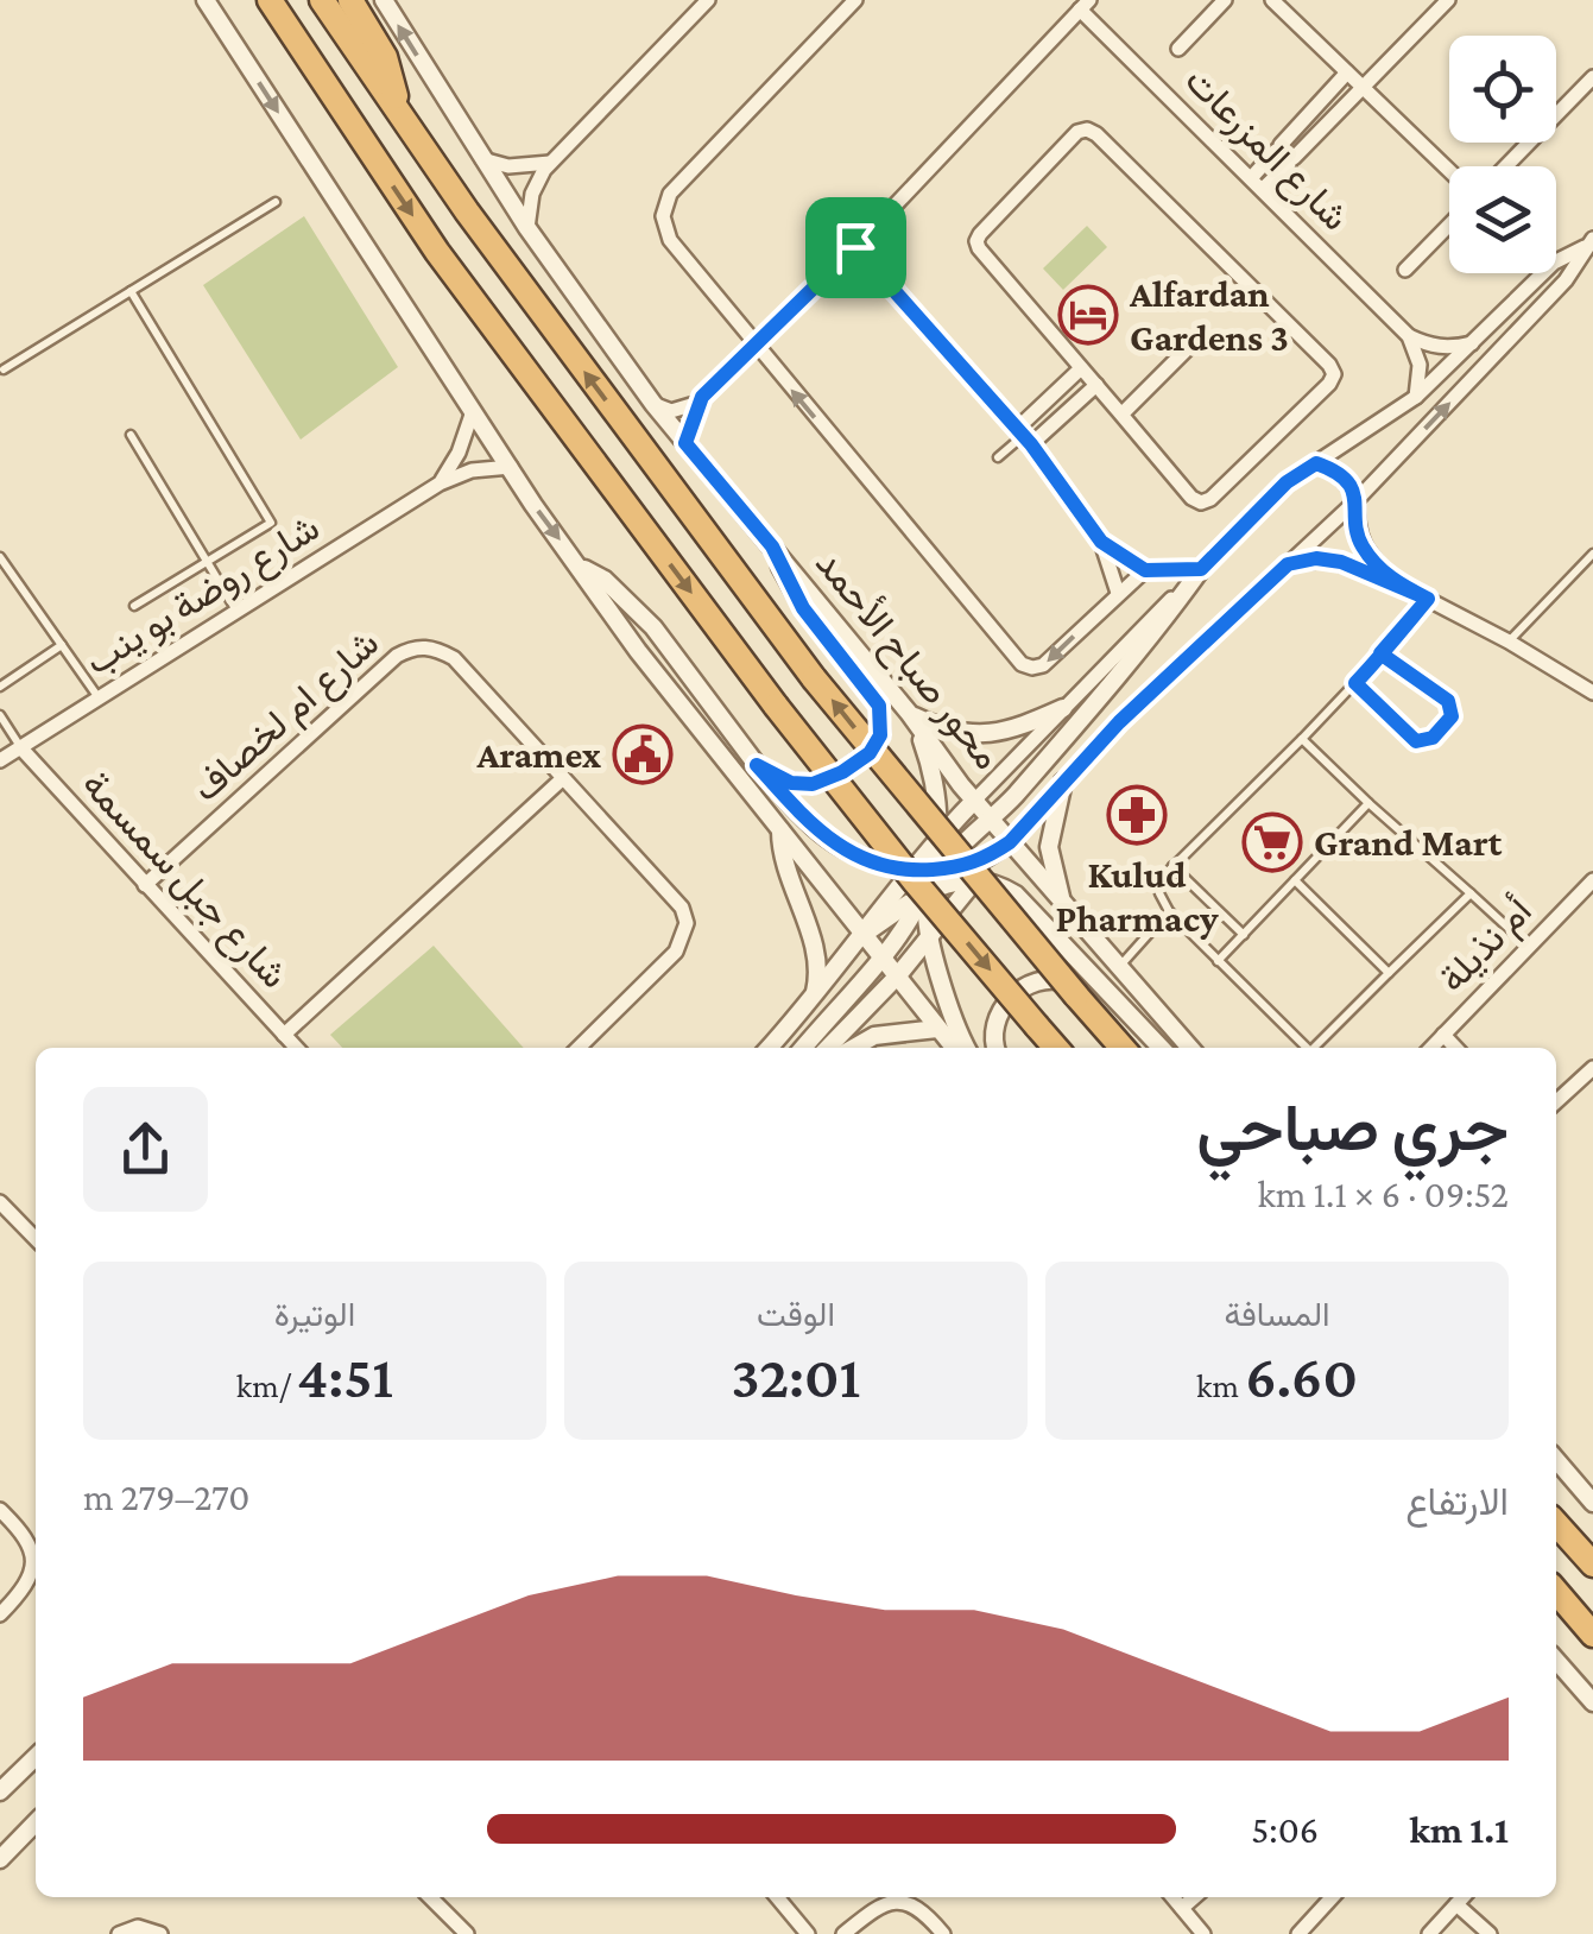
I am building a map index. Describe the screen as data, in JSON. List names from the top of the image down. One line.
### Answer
{"streets":{"street":["شارع المزرعات","شارع روضة بو ينب","محور صباح الأحمد","شارع ام لخصاف","شارع جبل سمسمة","أم نذيلة"]},"crossings":[["شارع روضة بو ينب","شارع جبل سمسمة"],["شارع ام لخصاف","شارع جبل سمسمة"]],"places":{"hotel":["Alfardan Gardens 3"],"public building":["Aramex"],"pharmacy":["Kulud Pharmacy"],"supermarket":["Grand Mart"]},"page":{"heading":["جري صباحي","09:52 · 6 × 1.1 km"],"stats":[["المسافة","6.60 km"],["الوقت","32:01"],["الوتيرة","4:51 /km"]],"chart":["الارتفاع","270–279 m"],"list":[{"name":"1.1 km","note":"5:06"}]}}
